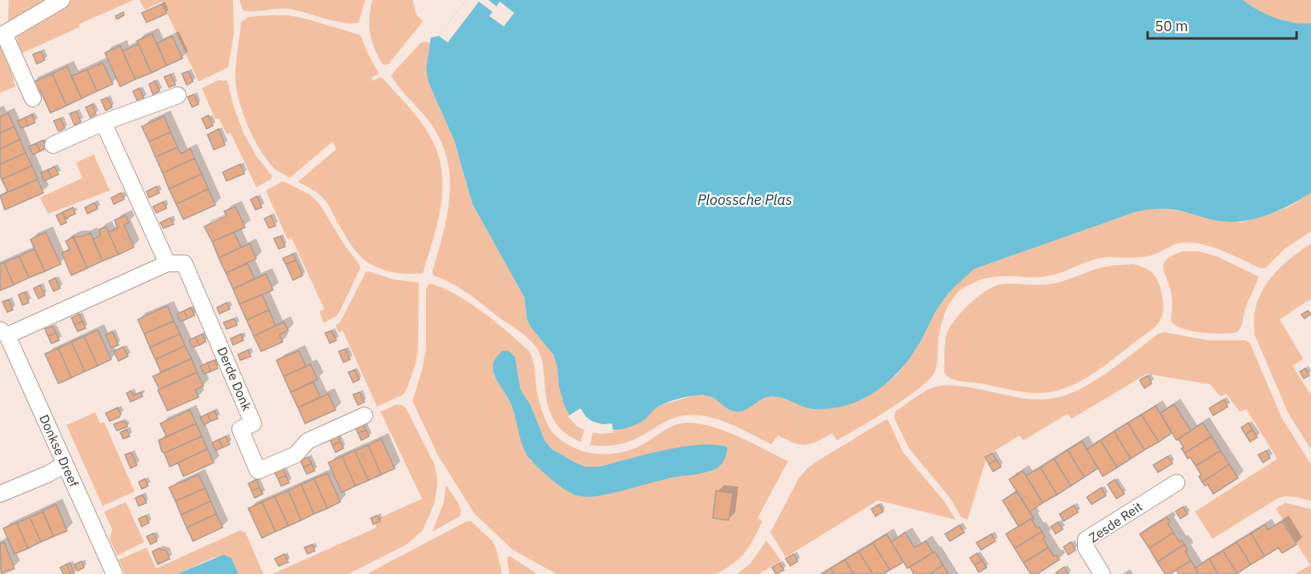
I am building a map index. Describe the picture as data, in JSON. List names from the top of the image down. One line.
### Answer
{"streets":{"street":["Derde Donk","Donkse Dreef","Zesde Reit"]},"water":["Ploossche Plas"],"scale_bar":"50 m"}
